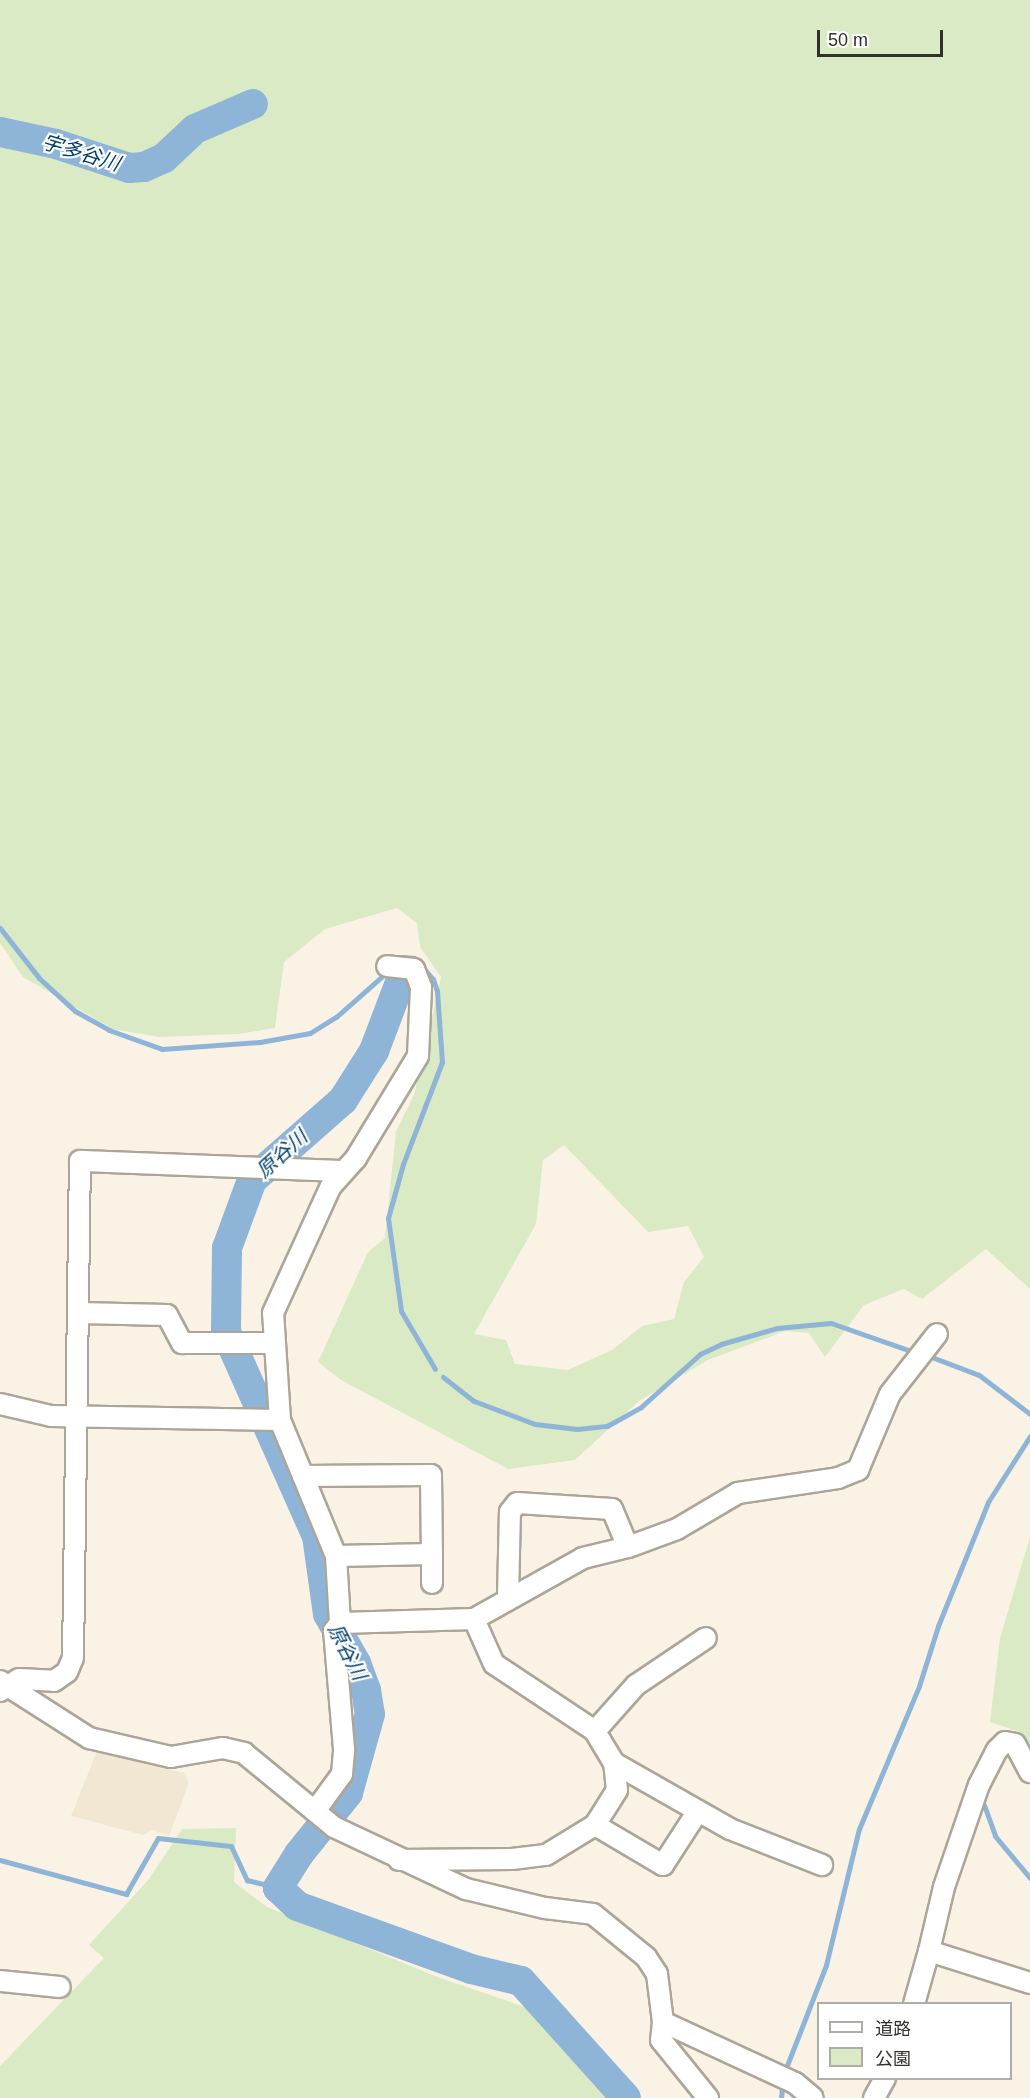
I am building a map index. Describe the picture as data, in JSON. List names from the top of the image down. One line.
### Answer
{"water":["宇多谷川","原谷川"],"legend":["道路","公園"],"scale_bar":"50 m"}
